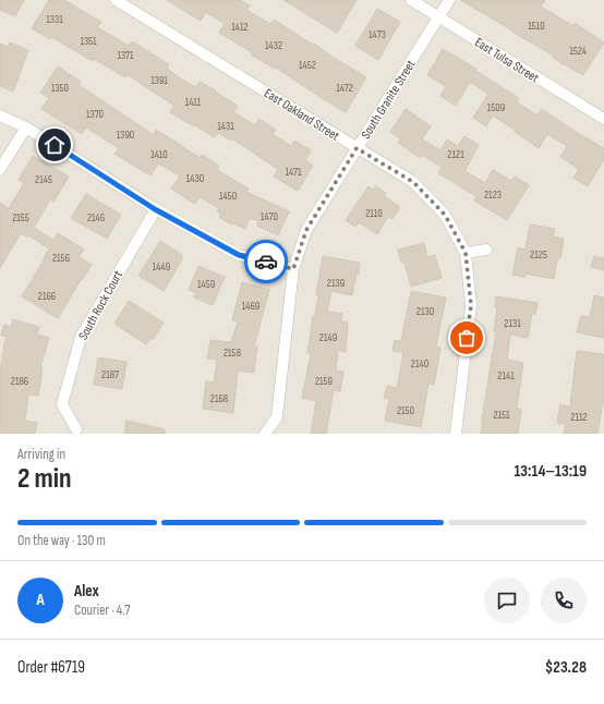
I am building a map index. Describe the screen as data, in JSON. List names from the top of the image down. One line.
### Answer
{"streets":{"street":["East Tulsa Street","South Granite Street","East Oakland Street","South Rock Court"]},"crossings":[["East Tulsa Street","South Granite Street"],["South Granite Street","East Oakland Street"]],"house_numbers":["1331","1510","1412","1473","1351","1432","1524","1371","1452","1391","1350","1472","1411","1509","1370","1431","1390","1410","2121","1471","1430","2145","2123","1450","2110","1470","2155","2146","2125","2156","1449","2139","1459","2166","1469","2130","2131","2149","2158","2140","2187","2141","2186","2159","2168","2150","2151","2112"],"page":{"heading":["2 min","Arriving in","13:14–13:19"],"panel":["Alex","Courier · 4.7","Order #6719","$23.28"],"bar":"On the way · 130 m","round":"A"}}
